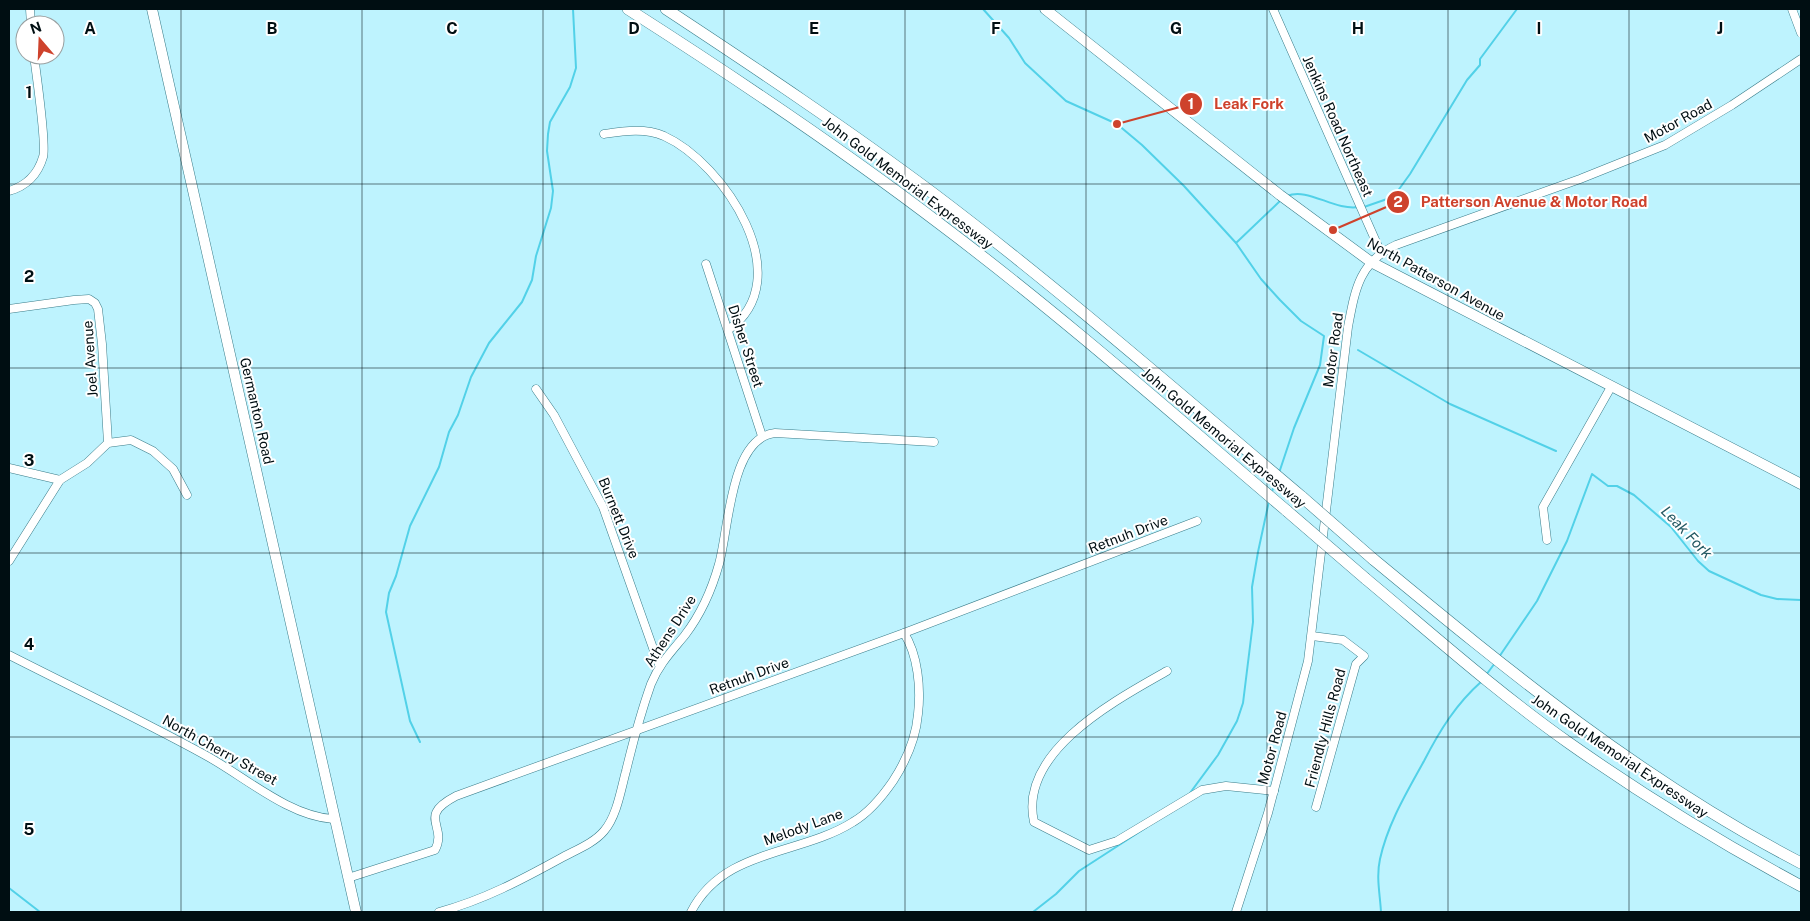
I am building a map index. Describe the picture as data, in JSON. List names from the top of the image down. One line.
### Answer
{"streets":{"highway":["John Gold Memorial Expressway"],"main road":["North Patterson Avenue","Germanton Road"],"street":["Motor Road","Jenkins Road Northeast","Disher Street","Joel Avenue","Burnett Drive","Retnuh Drive","Athens Drive","Friendly Hills Road","North Cherry Street","Melody Lane"]},"crossings":[["Motor Road","Jenkins Road Northeast"],["Motor Road","North Patterson Avenue"],["Motor Road","Friendly Hills Road"],["Disher Street","Athens Drive"],["Germanton Road","North Cherry Street"],["Burnett Drive","Athens Drive"],["Retnuh Drive","Athens Drive"],["Retnuh Drive","Melody Lane"]],"water":["Leak Fork"],"places":["Leak Fork","Patterson Avenue & Motor Road"],"north":"top","grid":{"columns":["A","B","C","D","E","F","G","H","I","J"],"rows":["1","2","3","4","5"]}}
